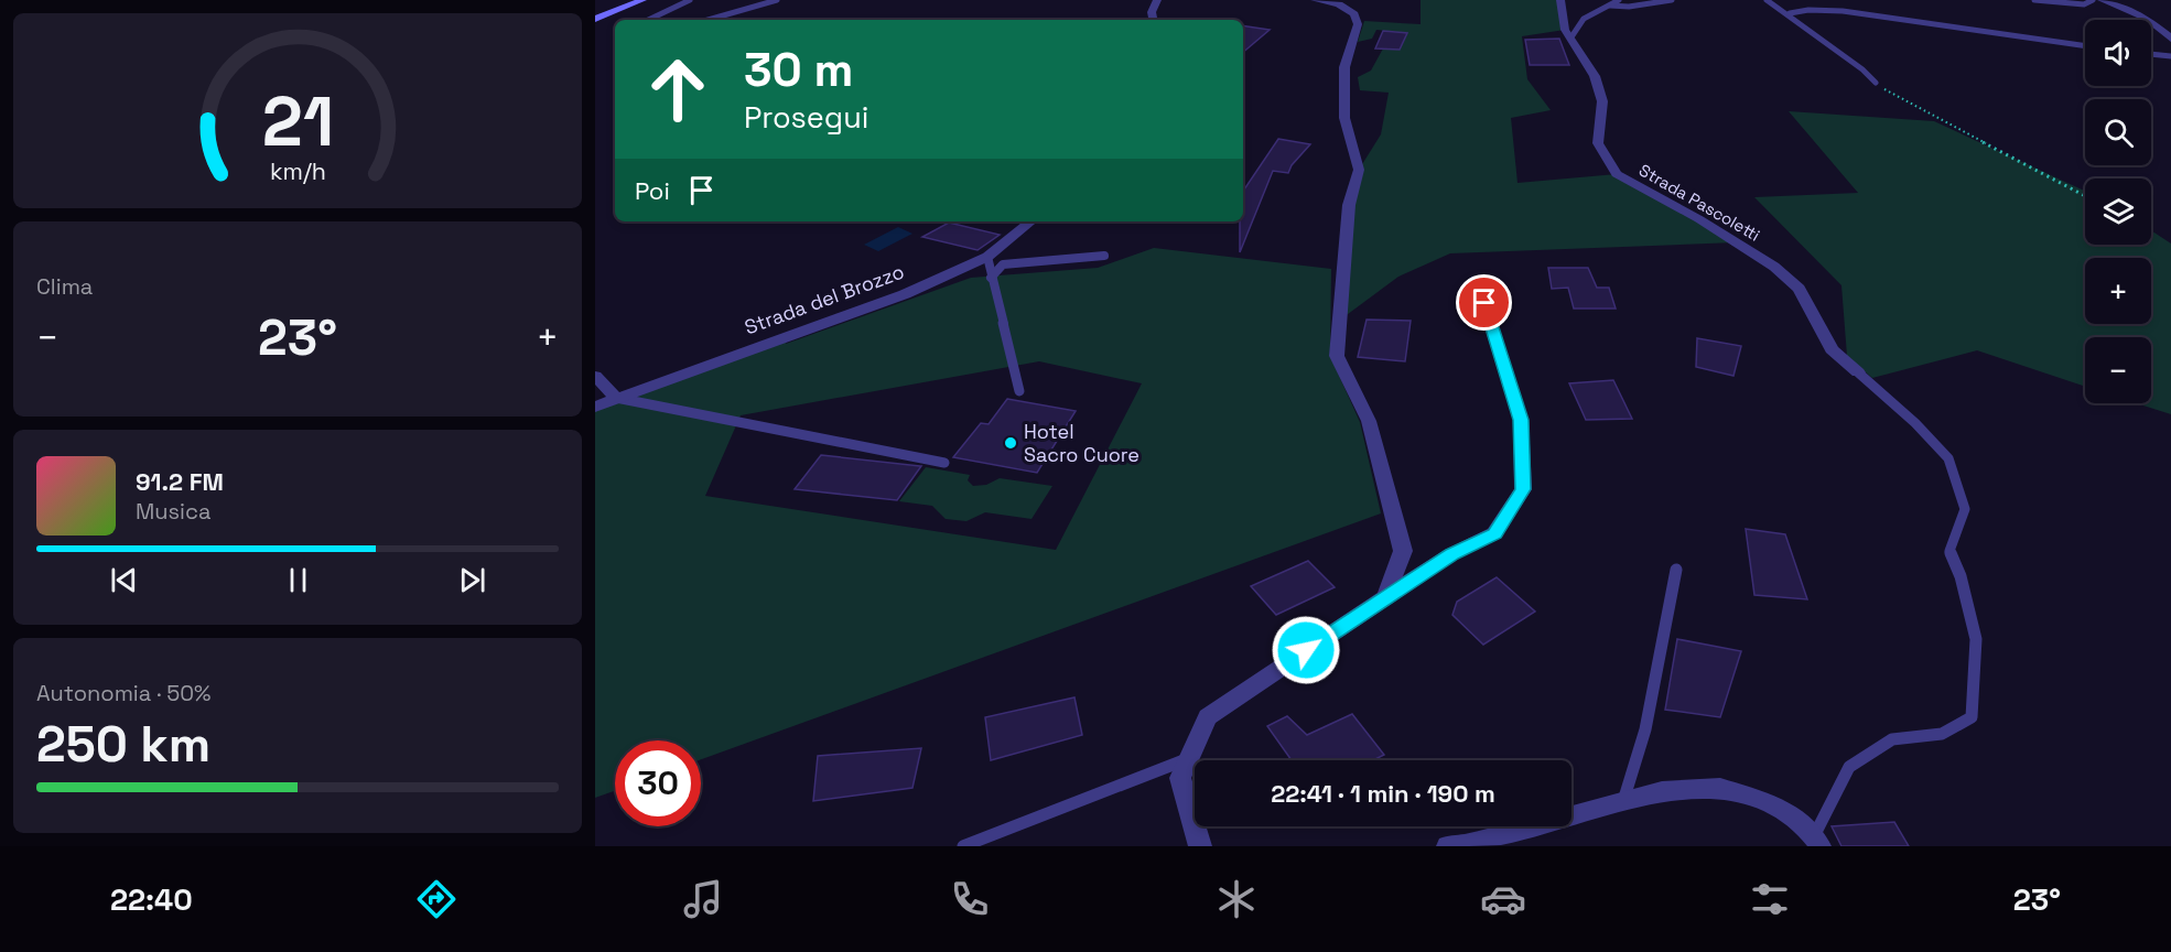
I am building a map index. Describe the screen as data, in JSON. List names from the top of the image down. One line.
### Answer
{"streets":{"street":["Strada Pascoletti","Strada del Brozzo"]},"places":["Hotel Sacro Cuore"],"page":{"map_buttons":["+","−"],"turn":["30 m","Prosegui"],"then":"Poi","tile":["Clima",["Autonomia · 50%","250 km"]],"heat":["−","23°","+"],"song":["91.2 FM","Musica"],"limit":"30","trip":"22:41 · 1 min · 190 m","tabs":["22:40","23°"],"gauge":["21","km/h"]}}
